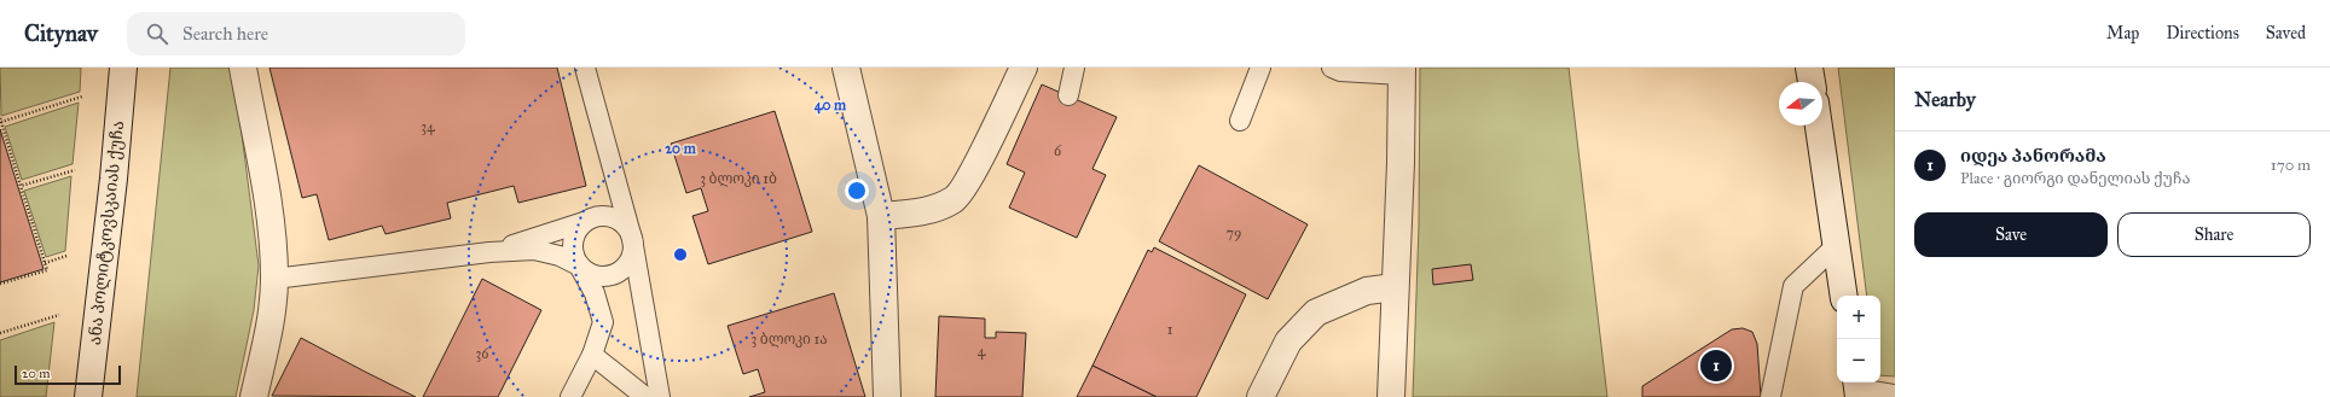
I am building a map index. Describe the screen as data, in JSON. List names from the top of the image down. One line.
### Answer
{"streets":{"street":["ანა პოლიტკოვსკაიას ქუჩა"]},"house_numbers":["34","6","3 ბლოკი 1ბ","79","1","3 ბლოკი 1ა","4","36"],"scale_bar":"20 m","north":"left","page":{"header":"Citynav","search":"Search here","nav":["Map","Directions","Saved"],"heading":"Nearby","list":[{"mark":"1","name":"იდეა პანორამა","note":"Place · გიორგი დანელიას ქუჩა","value":"170 m"}],"buttons":["Save","Share"],"map_buttons":["+","−"],"pins":"1","scale":"20 m"},"rings":["40 m","20 m"]}
